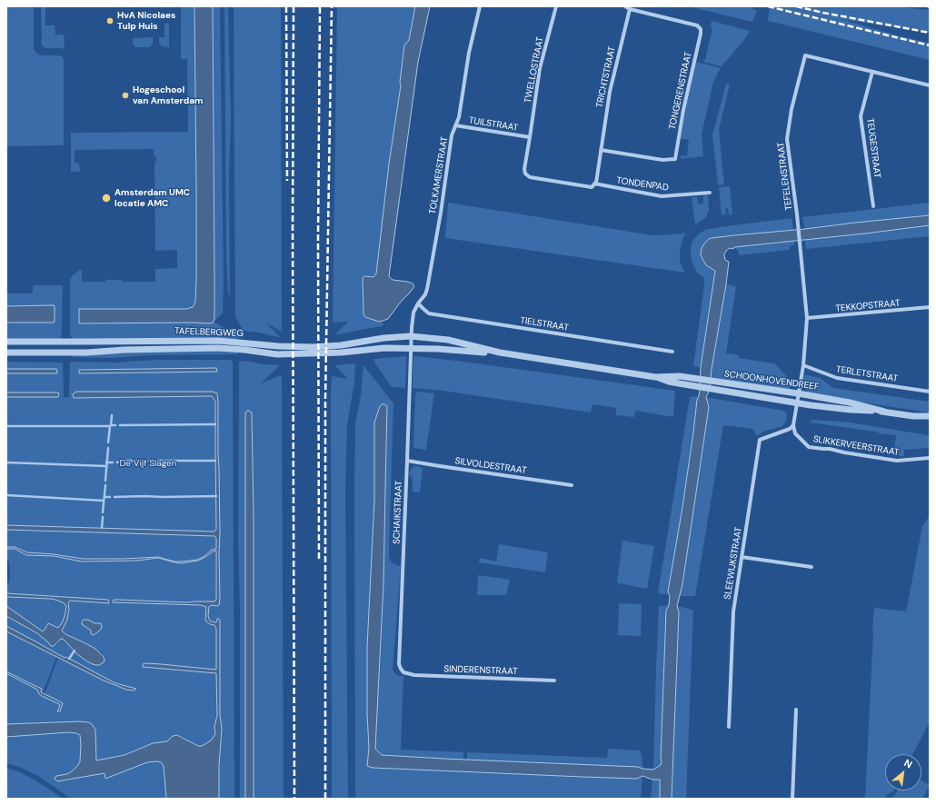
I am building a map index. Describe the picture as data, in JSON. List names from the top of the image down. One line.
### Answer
{"streets":{"street":["TWELLOSTRAAT","TRICHTSTRAAT","TONGERENSTRAAT","TUILSTRAAT","TEUGESTRAAT","TOLKAMERSTRAAT","TEFELENSTRAAT","TONDENPAD","TEKKOPSTRAAT","TIELSTRAAT","TAFELBERGWEG","TERLETSTRAAT","SCHOONHOVENDREEF","SLIKKERVEERSTRAAT","SILVOLDESTRAAT","SCHAIKSTRAAT","SLEEWIJKSTRAAT","SINDERENSTRAAT"]},"crossings":[["TWELLOSTRAAT","TUILSTRAAT"],["TWELLOSTRAAT","TONDENPAD"],["TRICHTSTRAAT","TONGERENSTRAAT"],["TUILSTRAAT","TOLKAMERSTRAAT"],["TUILSTRAAT","TONDENPAD"],["TEUGESTRAAT","TEFELENSTRAAT"],["TOLKAMERSTRAAT","TIELSTRAAT"],["TOLKAMERSTRAAT","TAFELBERGWEG"],["TOLKAMERSTRAAT","SCHOONHOVENDREEF"],["TOLKAMERSTRAAT","SCHAIKSTRAAT"],["TEFELENSTRAAT","TEKKOPSTRAAT"],["TEFELENSTRAAT","TERLETSTRAAT"],["TEFELENSTRAAT","SCHOONHOVENDREEF"],["TAFELBERGWEG","SCHOONHOVENDREEF"],["TAFELBERGWEG","SCHAIKSTRAAT"],["SCHOONHOVENDREEF","SCHAIKSTRAAT"],["SLIKKERVEERSTRAAT","SLEEWIJKSTRAAT"],["SILVOLDESTRAAT","SCHAIKSTRAAT"],["SCHAIKSTRAAT","SINDERENSTRAAT"]],"parks":["De Vijf Slagen"],"places":["HvA Nicolaes Tulp Huis","Hogeschool van Amsterdam","Amsterdam UMC locatie AMC"],"north":"top right"}
